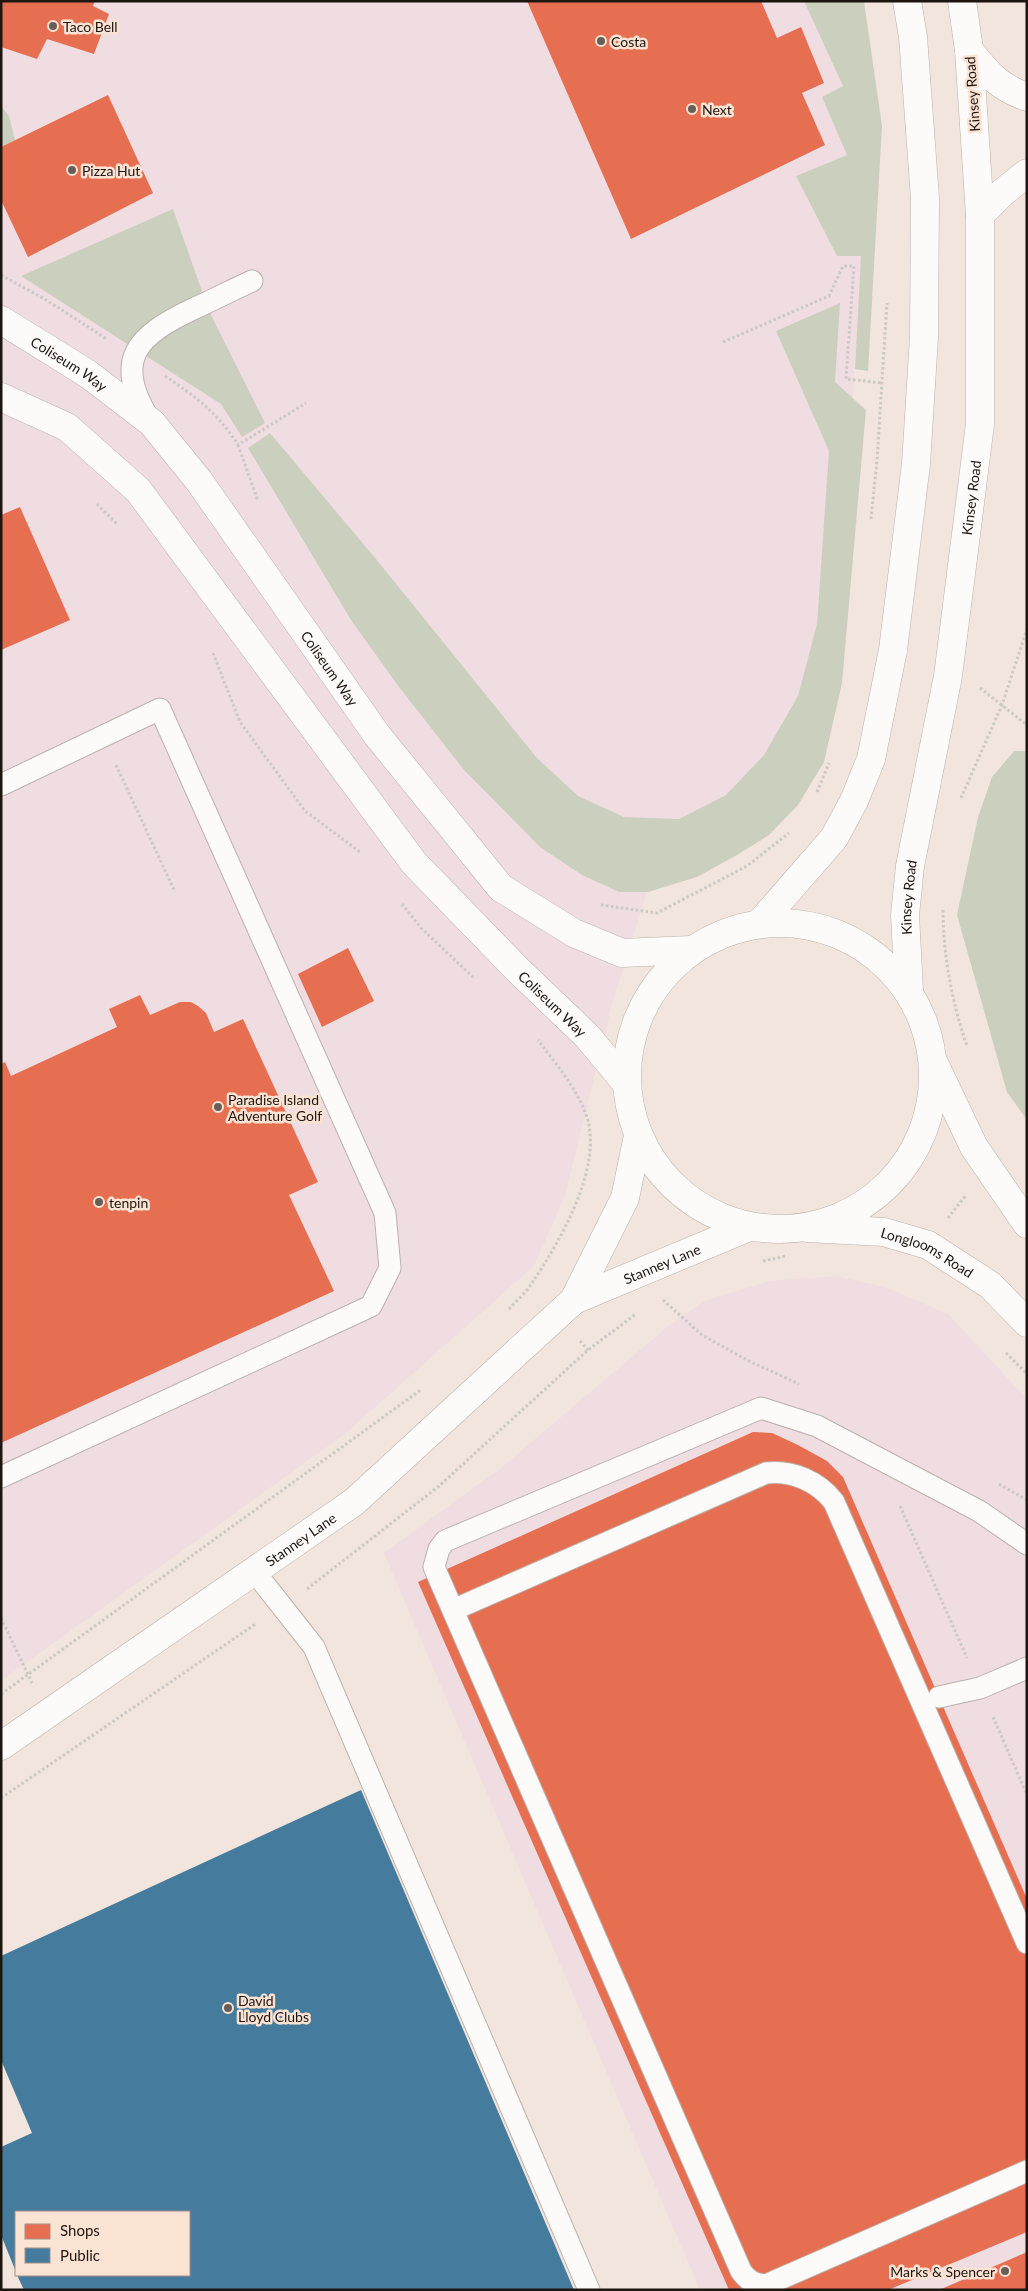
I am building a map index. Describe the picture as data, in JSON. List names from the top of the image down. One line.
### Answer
{"streets":{"main road":["Kinsey Road","Coliseum Way","Longlooms Road","Stanney Lane"]},"places":["Taco Bell","Costa","Next","Pizza Hut","Paradise Island Adventure Golf","tenpin","David Lloyd Clubs","Marks & Spencer"],"legend":["Shops","Public"]}
